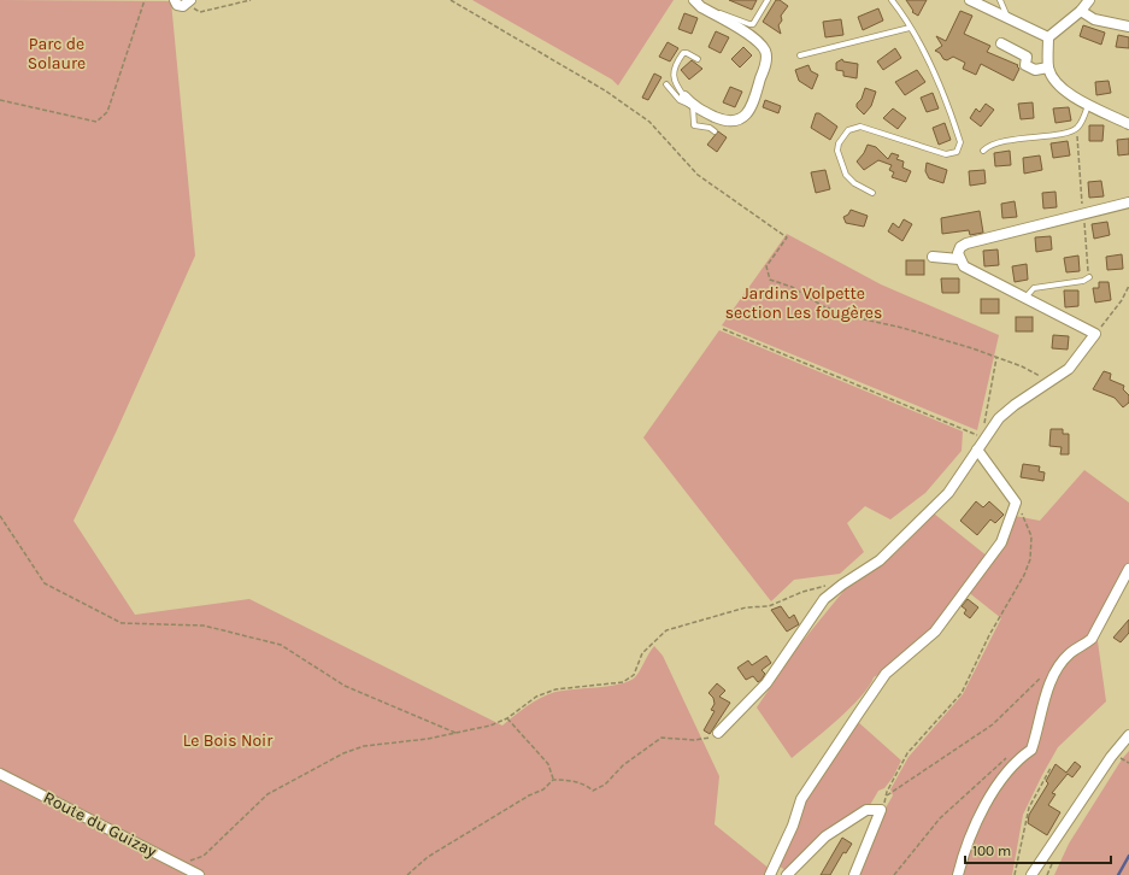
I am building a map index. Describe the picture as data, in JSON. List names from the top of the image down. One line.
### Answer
{"streets":{"street":["Route du Guizay"]},"parks":["Parc de Solaure","Jardins Volpette section Les fougères","Le Bois Noir"],"scale_bar":"100 m"}
